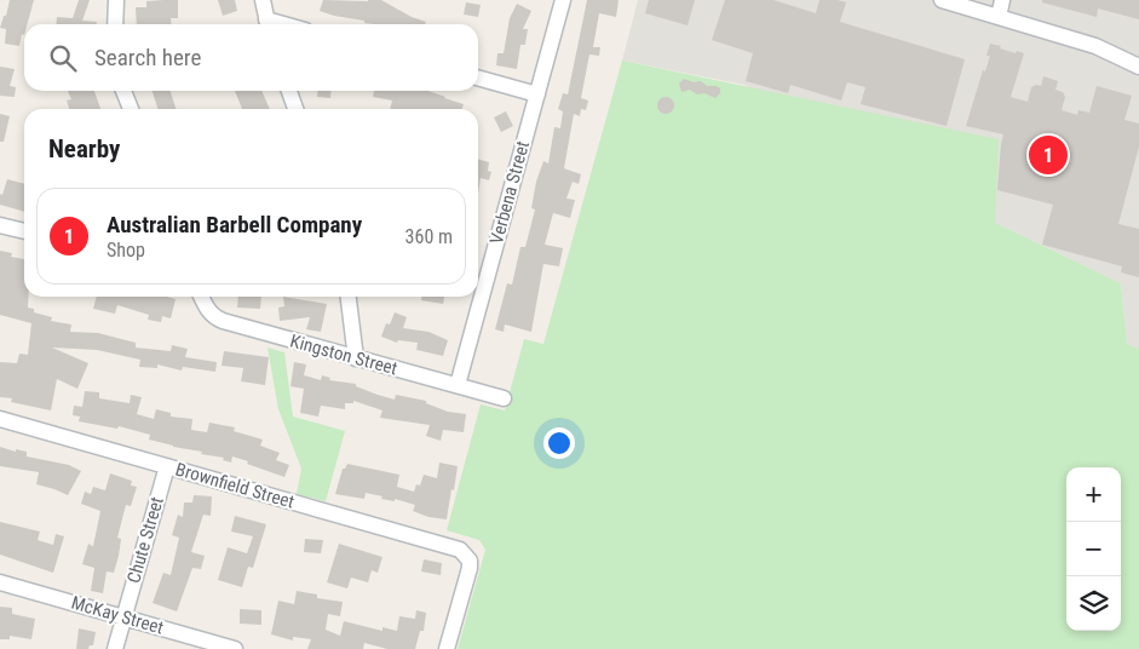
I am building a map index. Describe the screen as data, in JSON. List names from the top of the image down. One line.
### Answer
{"streets":{"street":["Verbena Street","Kingston Street","Brownfield Street","Chute Street","McKay Street"]},"crossings":[["Verbena Street","Kingston Street"],["Brownfield Street","Chute Street"],["Chute Street","McKay Street"]],"page":{"search":"Search here","heading":"Nearby","pins":"1","list":[{"mark":"1","name":"Australian Barbell Company","note":"Shop","value":"360 m"}],"map_buttons":["+","−"]}}
